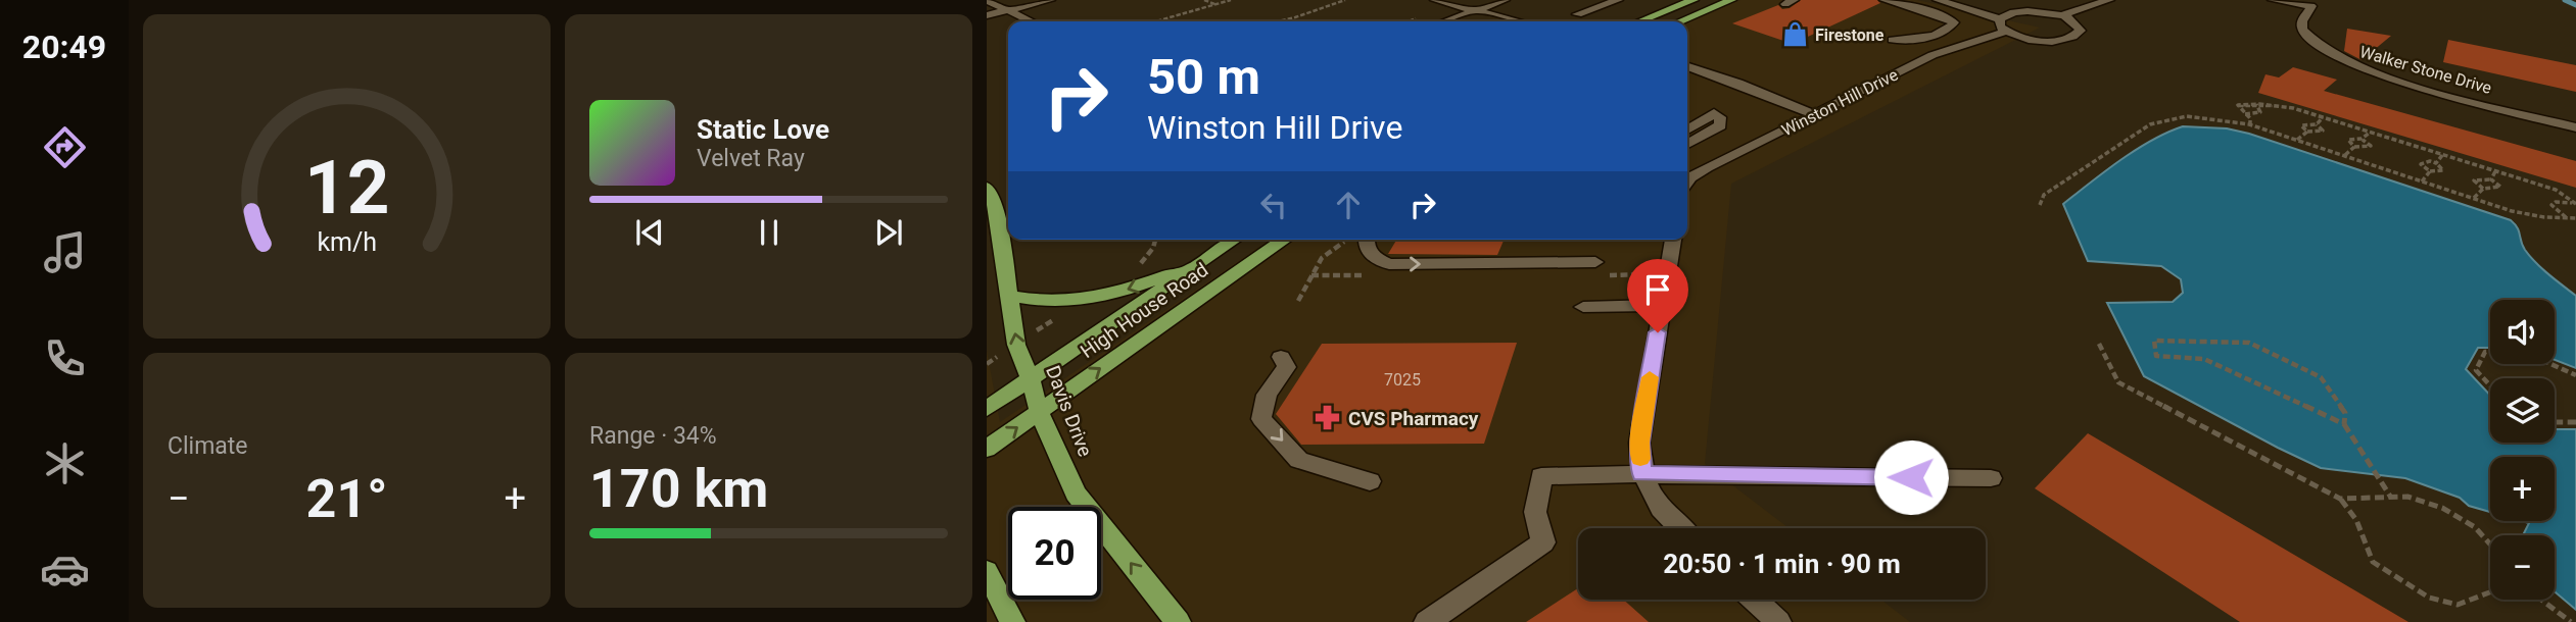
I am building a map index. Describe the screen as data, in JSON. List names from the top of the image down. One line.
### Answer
{"streets":{"main road":["High House Road","Davis Drive"],"street":["Walker Stone Drive","Winston Hill Drive"]},"crossings":[["High House Road","Davis Drive"]],"one_way":["Davis Drive"],"places":{"shop":["Firestone"],"pharmacy":["CVS Pharmacy"]},"house_numbers":["7025"],"page":{"tabs":"20:49","turn":["50 m","Winston Hill Drive"],"song":["Static Love","Velvet Ray"],"map_buttons":["+","−"],"tile":["Climate",["Range · 34%","170 km"]],"heat":["−","21°","+"],"limit":"20","trip":"20:50 · 1 min · 90 m","gauge":["12","km/h"]}}
